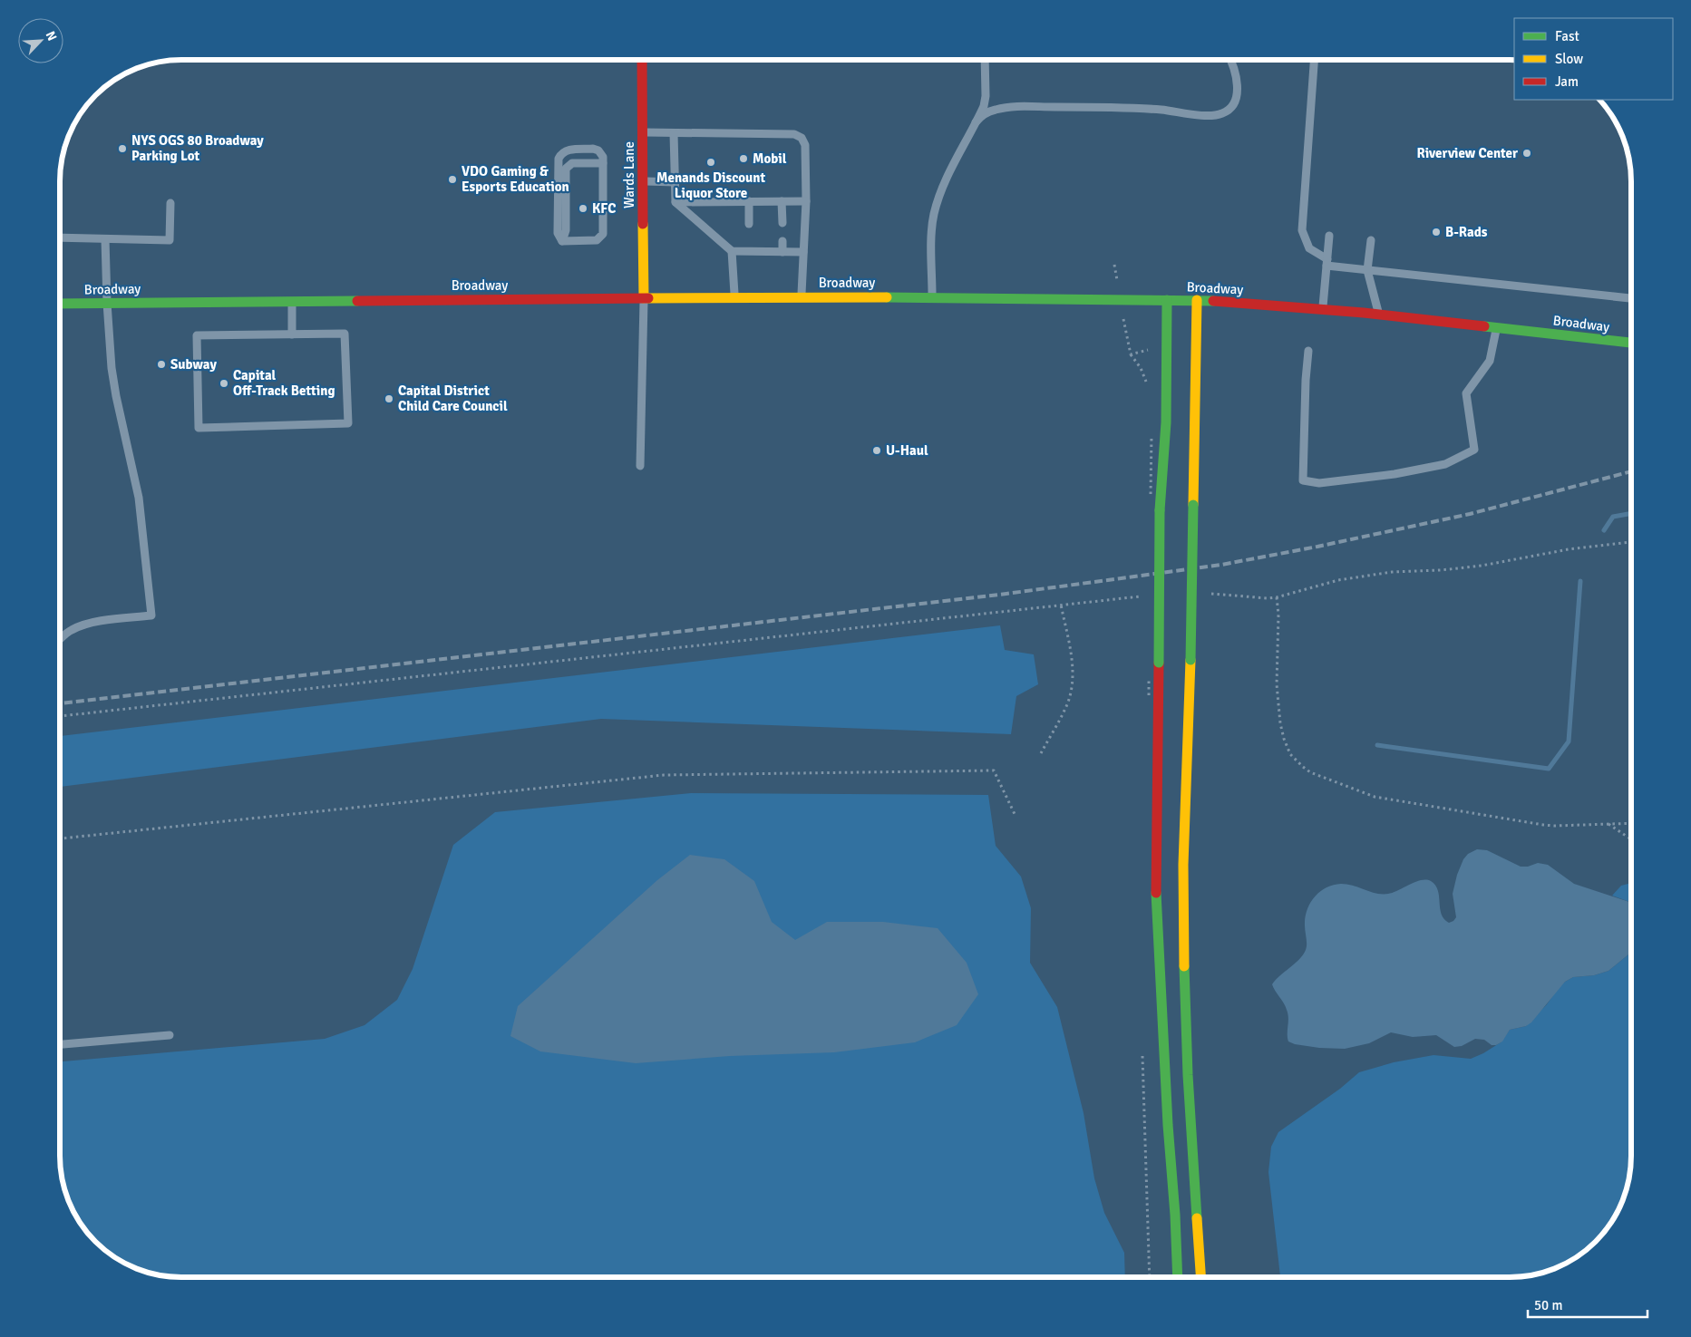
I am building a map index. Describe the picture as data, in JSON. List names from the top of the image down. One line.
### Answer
{"streets":{"main road":["Wards Lane","Broadway"]},"crossings":[["Wards Lane","Broadway"]],"places":["NYS OGS 80 Broadway Parking Lot","Riverview Center","Mobil","Menands Discount Liquor Store","VDO Gaming & Esports Education","KFC","B-Rads","Subway","Capital Off-Track Betting","Capital District Child Care Council","U-Haul"],"legend":["Fast","Slow","Jam"],"scale_bar":"50 m","north":"top right"}
